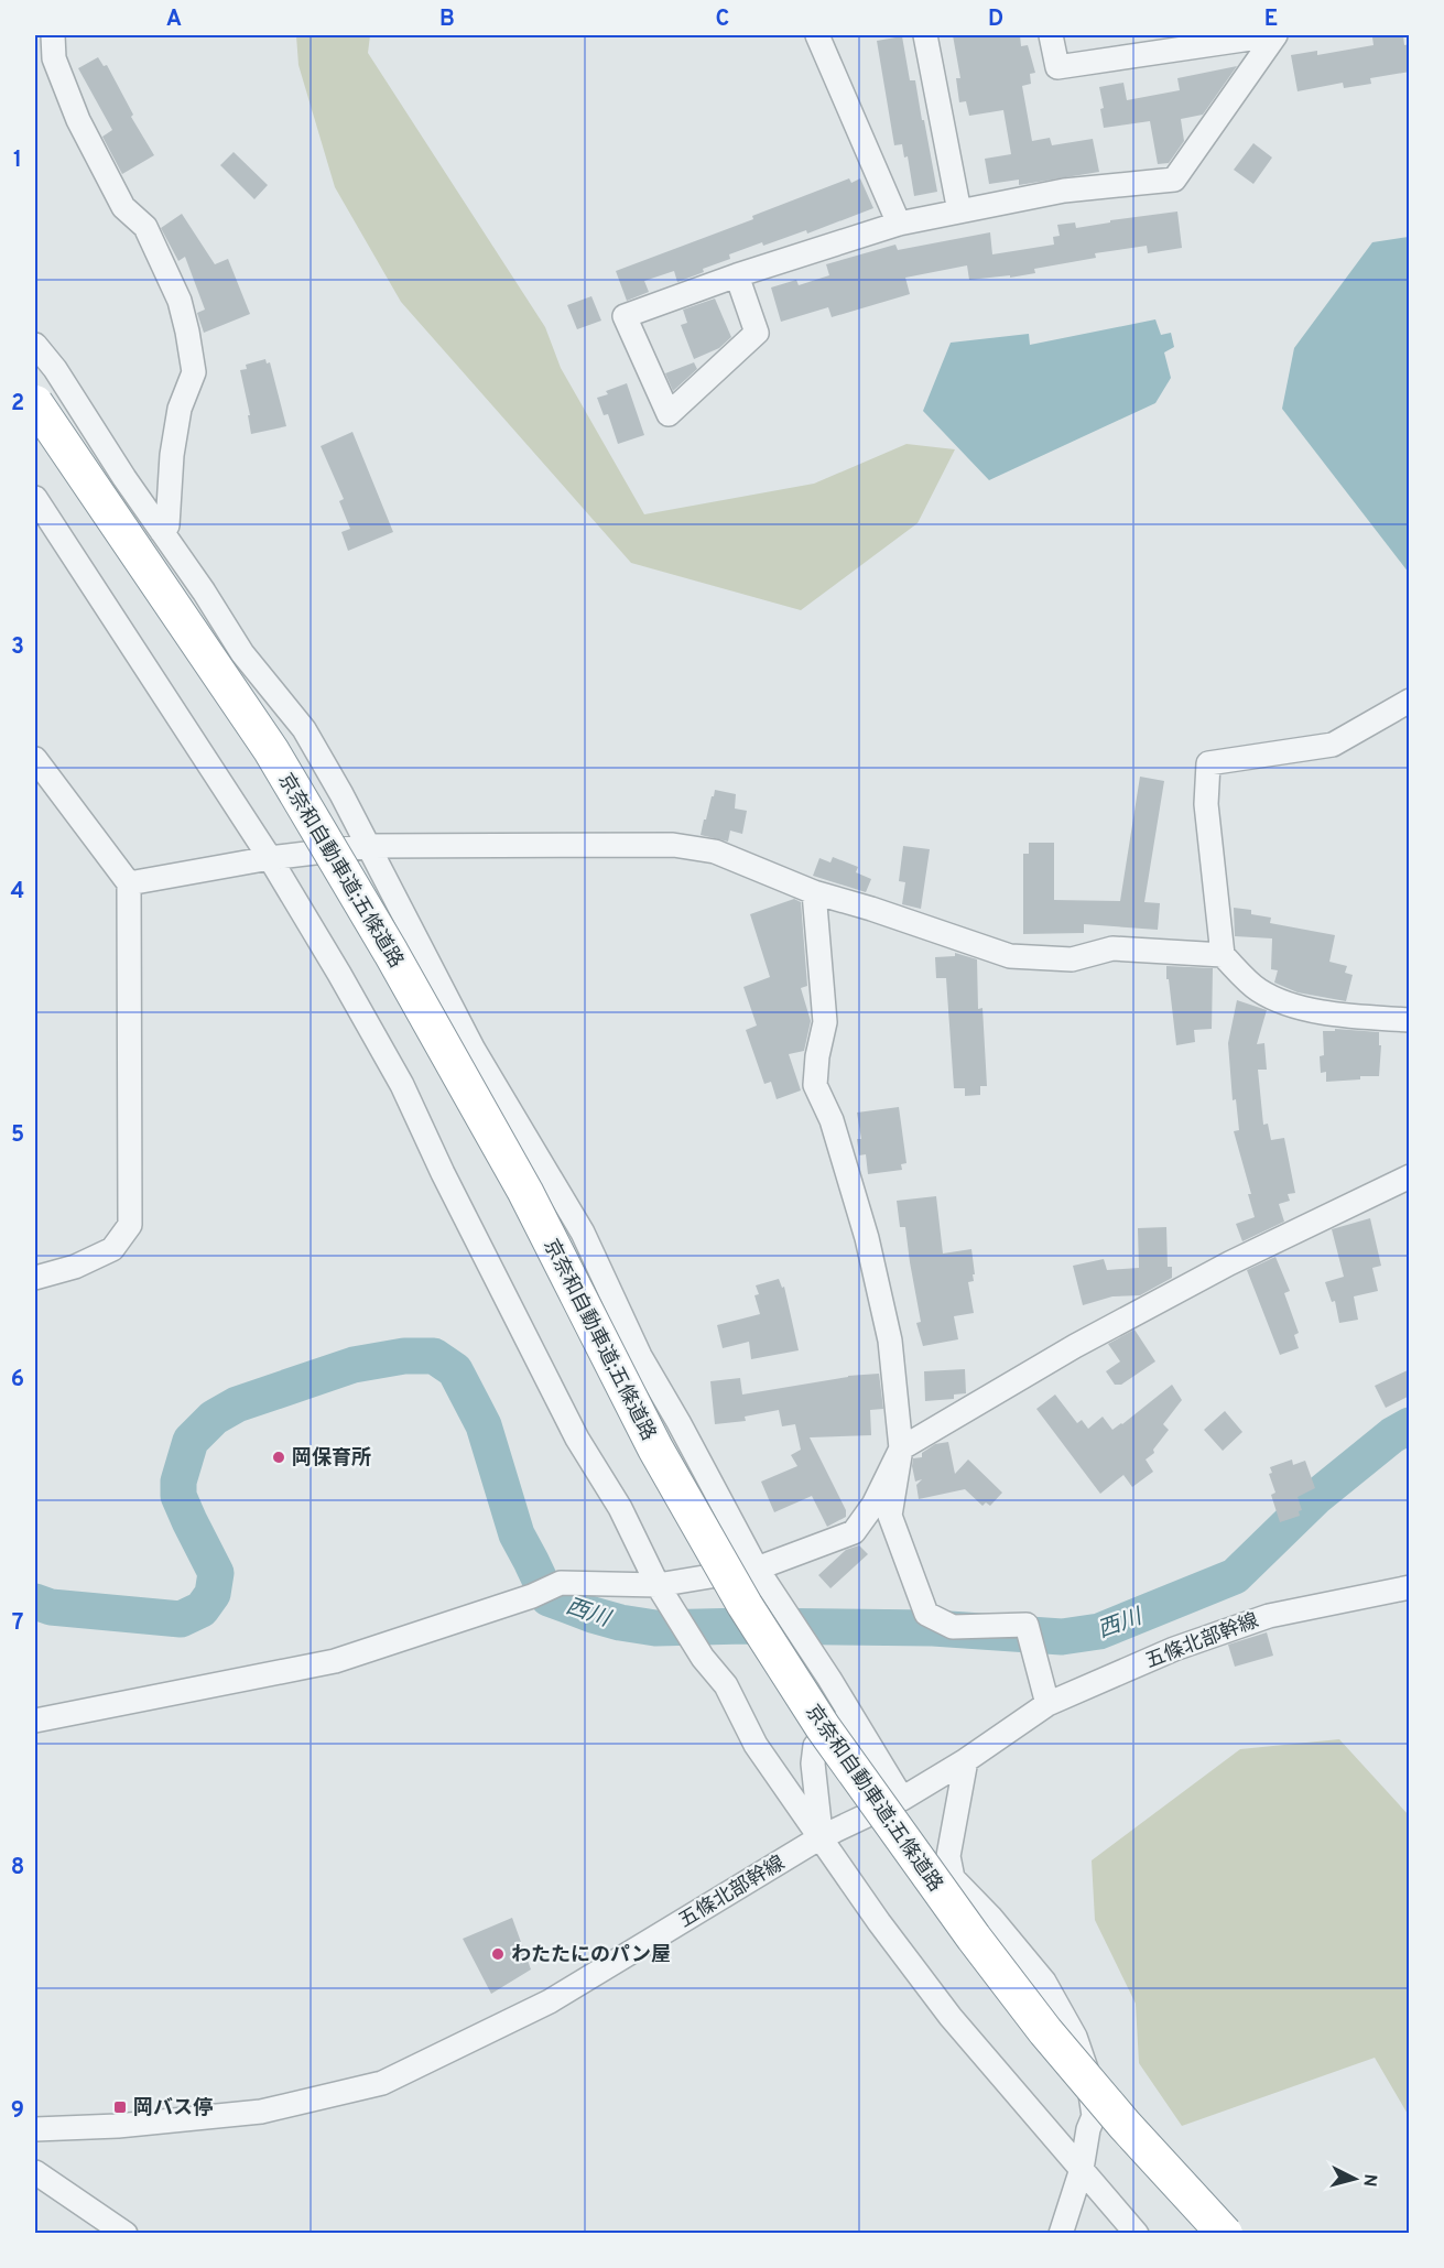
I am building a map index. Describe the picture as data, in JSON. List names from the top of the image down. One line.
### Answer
{"streets":{"highway":["京奈和自動車道;五條道路"],"street":["五條北部幹線"]},"water":["西川"],"places":{"other":["岡保育所","わたたにのパン屋"],"transit":["岡バス停"]},"north":"right","grid":{"columns":["A","B","C","D","E"],"rows":["1","2","3","4","5","6","7","8","9"]}}
